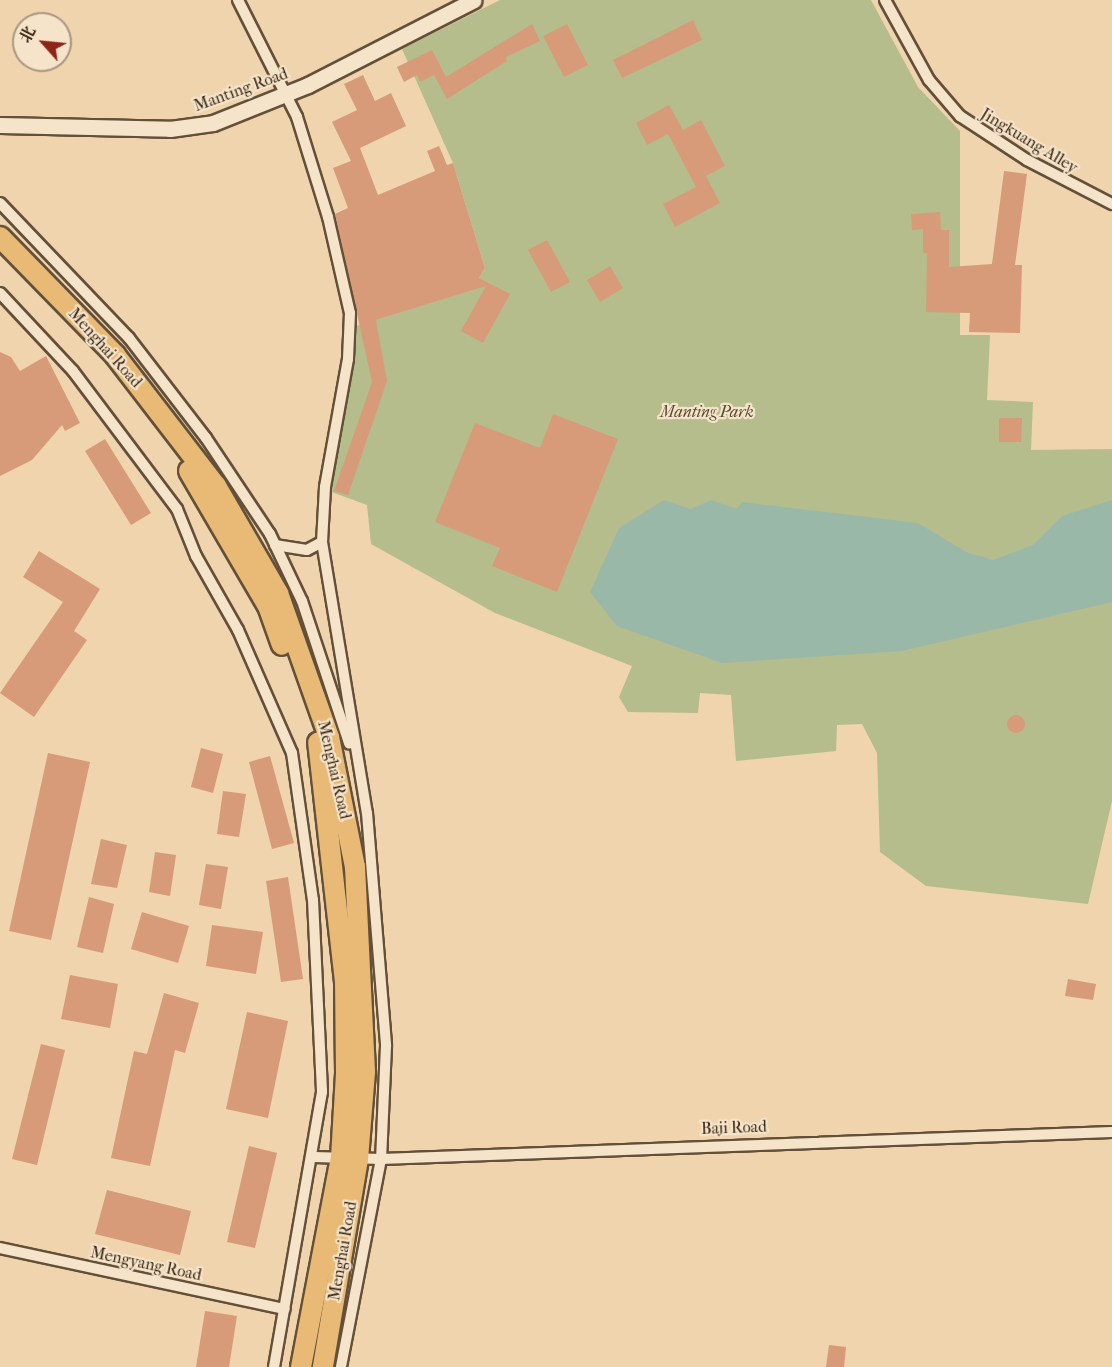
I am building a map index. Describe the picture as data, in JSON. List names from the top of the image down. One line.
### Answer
{"streets":{"highway":["Menghai Road"],"street":["Manting Road","Jingkuang Alley","Baji Road","Mengyang Road"]},"crossings":[["Menghai Road","Baji Road"]],"parks":["Manting Park"],"north":"top left"}
